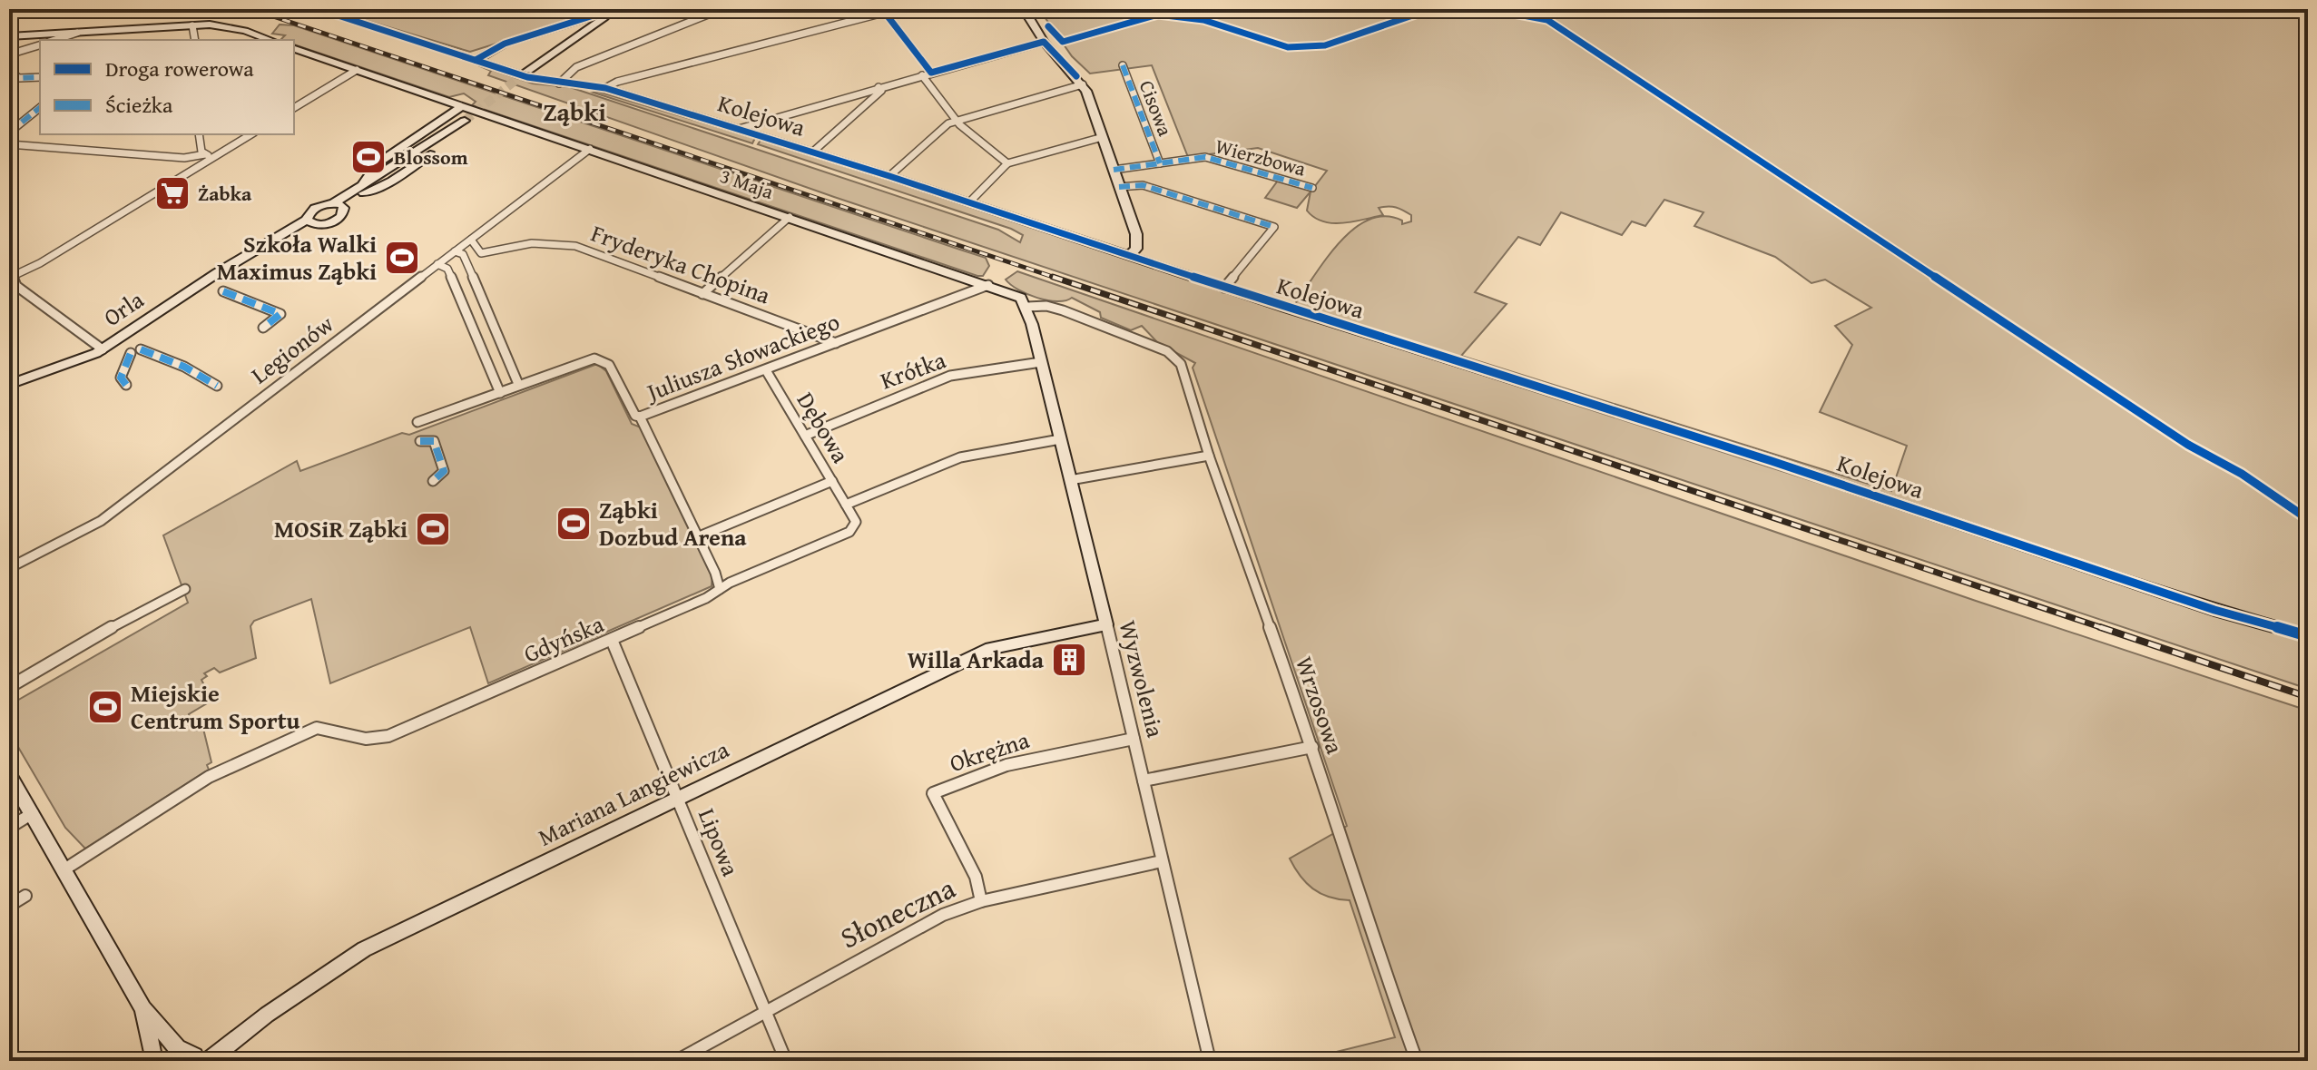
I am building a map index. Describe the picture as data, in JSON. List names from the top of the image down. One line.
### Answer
{"streets":{"street":["Cisowa","Kolejowa","Wierzbowa","3 Maja","Fryderyka Chopina","Orla","Legionów","Juliusza Słowackiego","Krótka","Dębowa","Gdyńska","Wyzwolenia","Wrzosowa","Okrężna","Mariana Langiewicza","Lipowa","Słoneczna"]},"crossings":[["Cisowa","Wierzbowa"],["3 Maja","Legionów"],["3 Maja","Juliusza Słowackiego"],["3 Maja","Wyzwolenia"],["3 Maja","Wrzosowa"],["Fryderyka Chopina","Legionów"],["Fryderyka Chopina","Juliusza Słowackiego"],["Juliusza Słowackiego","Dębowa"],["Krótka","Dębowa"],["Krótka","Wyzwolenia"],["Dębowa","Gdyńska"],["Gdyńska","Lipowa"],["Wyzwolenia","Okrężna"],["Wyzwolenia","Mariana Langiewicza"],["Wyzwolenia","Słoneczna"],["Okrężna","Słoneczna"],["Mariana Langiewicza","Lipowa"],["Lipowa","Słoneczna"]],"districts":["Ząbki"],"places":{"sports":["Blossom","Szkoła Walki Maximus Ząbki","Ząbki Dozbud Arena","MOSiR Ząbki","Miejskie Centrum Sportu"],"supermarket":["Żabka"],"building":["Willa Arkada"]},"legend":["Droga rowerowa","Ścieżka"]}
